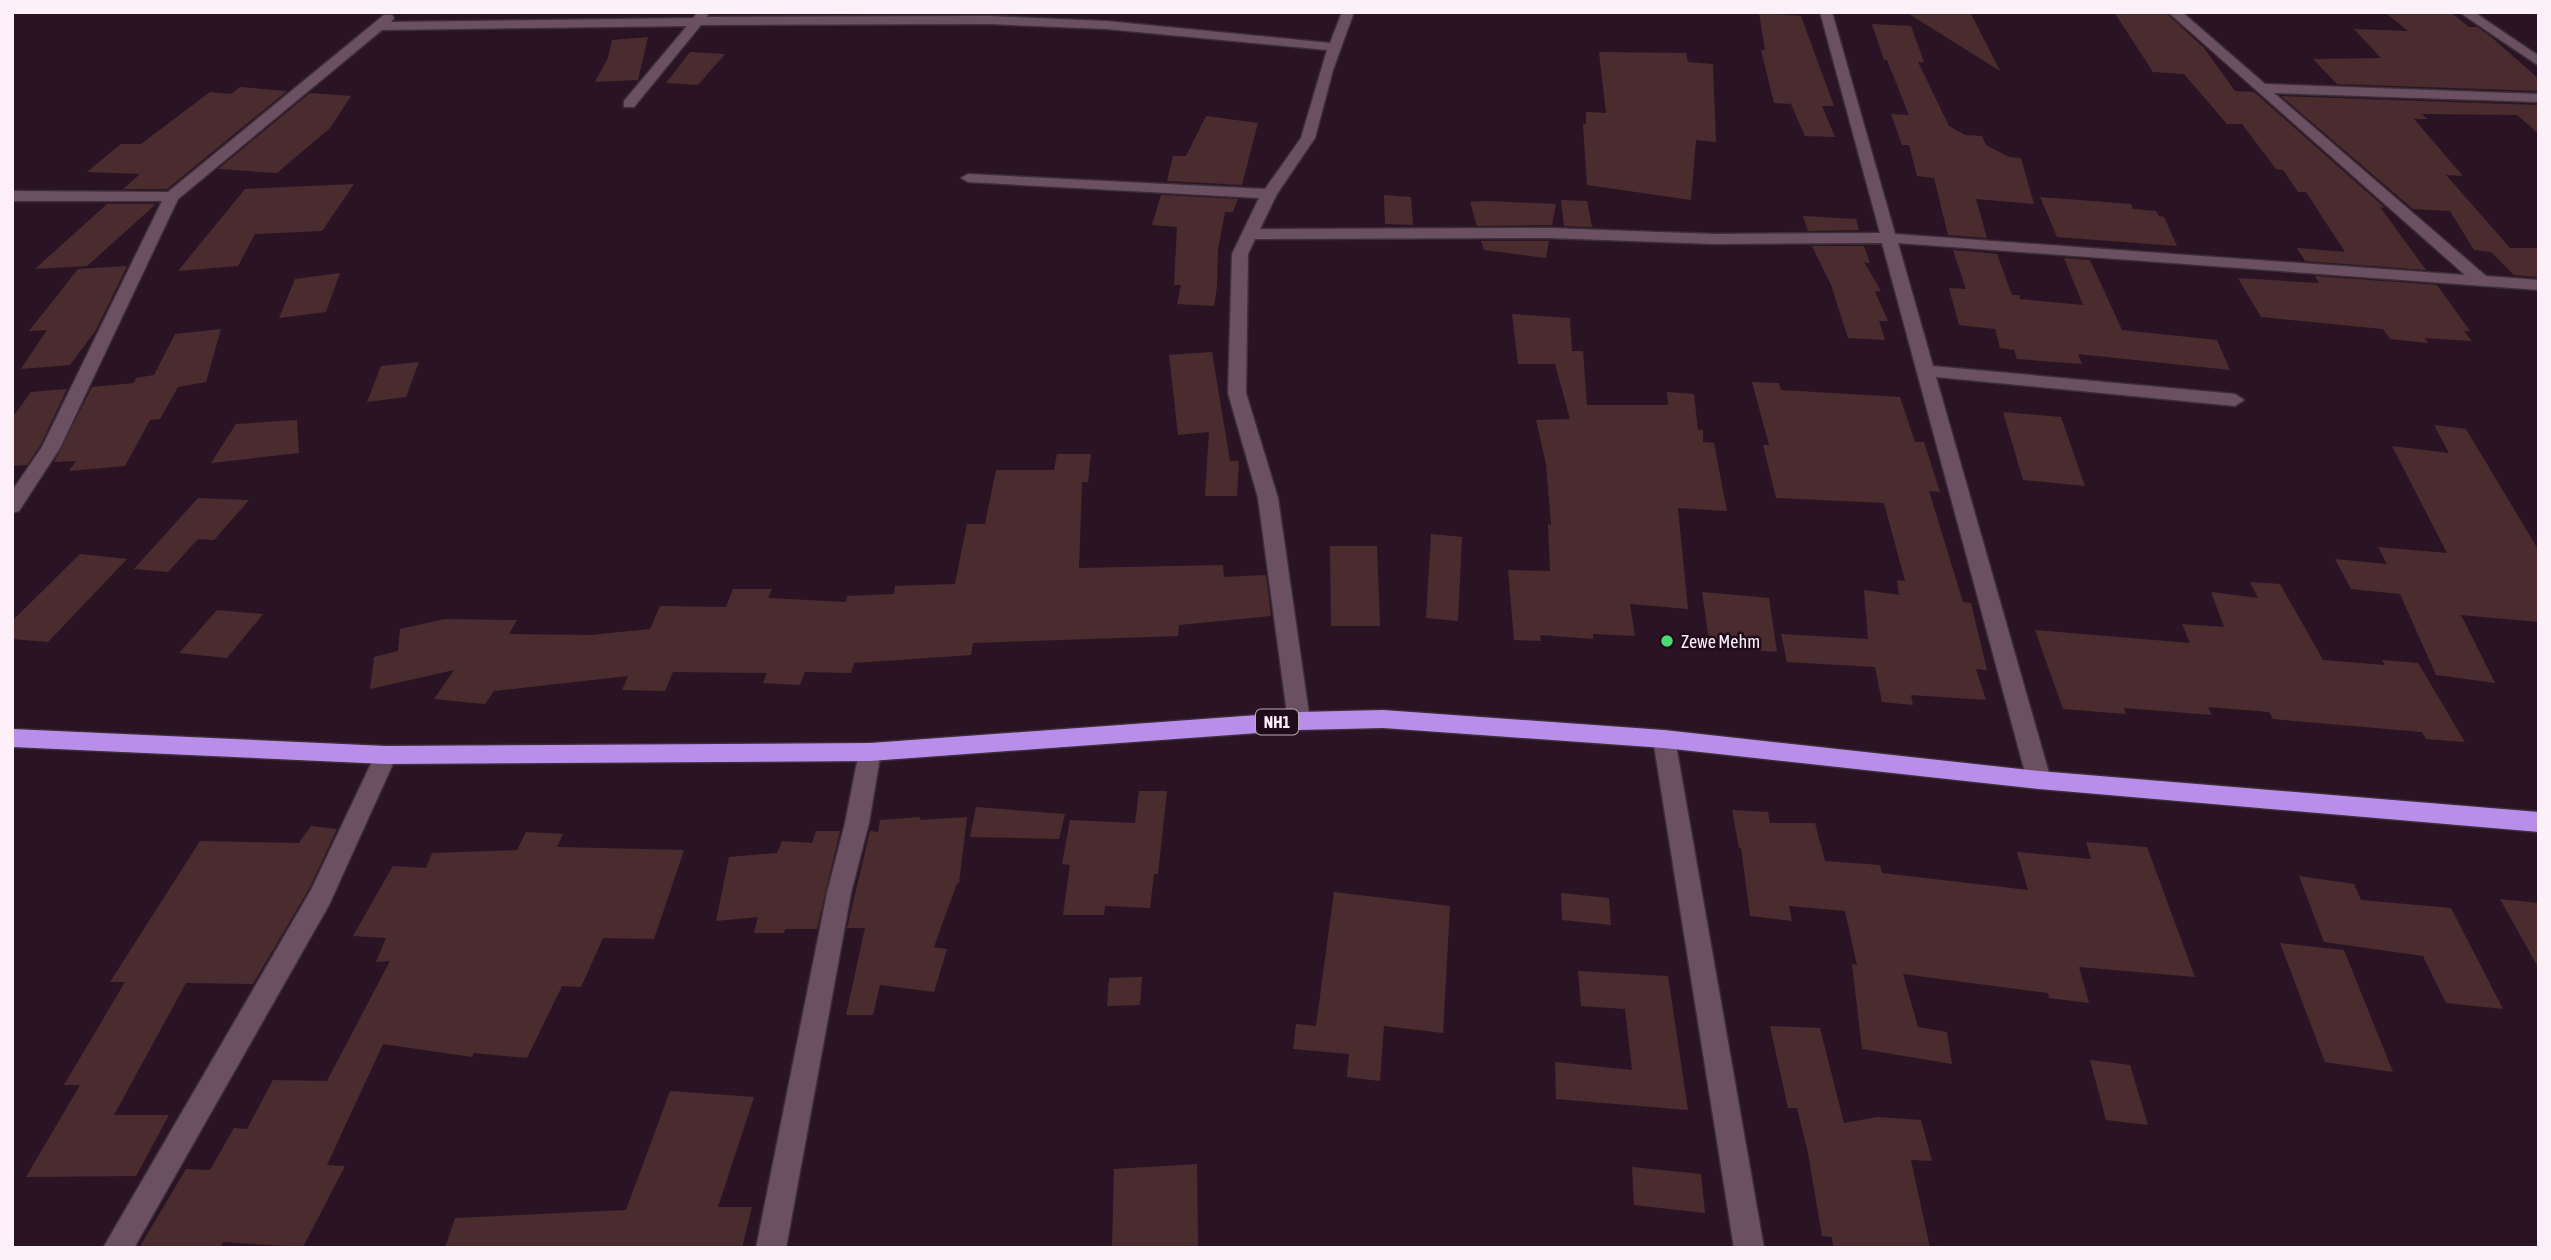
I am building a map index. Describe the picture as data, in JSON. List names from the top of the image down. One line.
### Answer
{"streets":{"highway":["NH1"]},"places":["Zewe Mehm"]}
